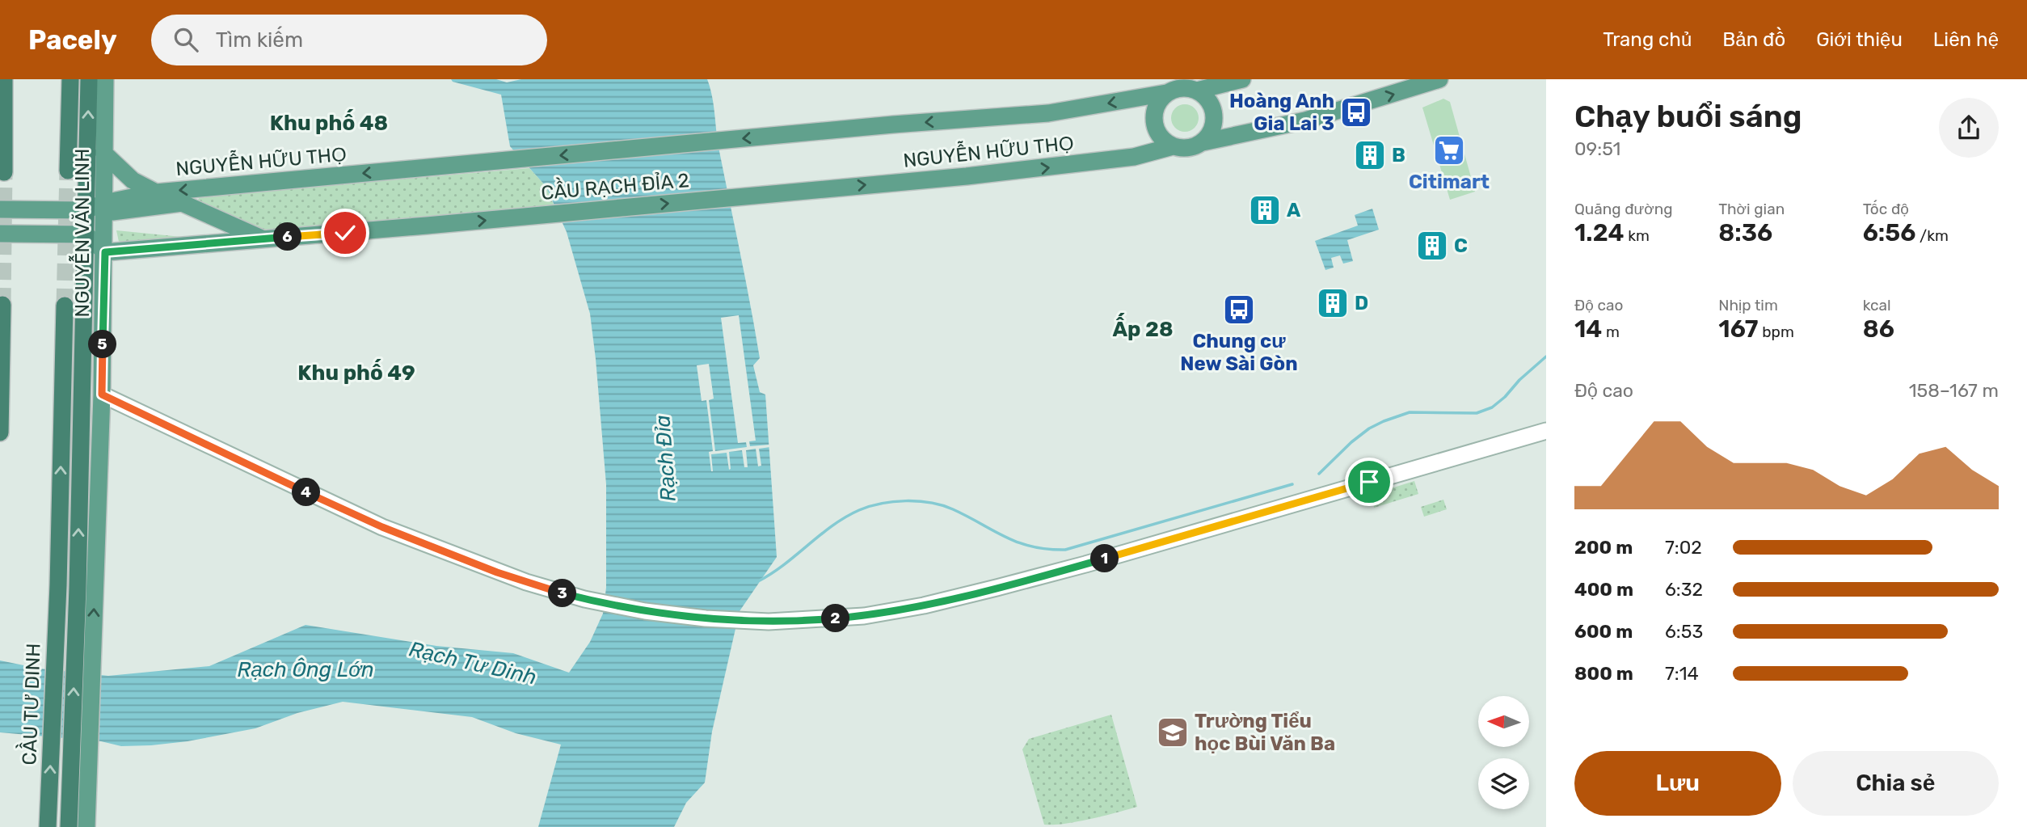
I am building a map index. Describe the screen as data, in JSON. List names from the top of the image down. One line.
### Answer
{"streets":{"highway":["NGUYỄN VĂN LINH","CẦU TƯ DINH"],"main road":["NGUYỄN HỮU THỌ","CẦU RẠCH ĐỈA 2"]},"crossings":[["NGUYỄN HỮU THỌ","CẦU RẠCH ĐỈA 2"],["NGUYỄN HỮU THỌ","NGUYỄN VĂN LINH"]],"districts":["Khu phố 48","Ấp 28","Khu phố 49"],"water":["Rạch Đỉa","Rạch Tư Dinh","Rạch Ông Lớn"],"places":{"bus stop":["Hoàng Anh Gia Lai 3","Chung cư New Sài Gòn"],"supermarket":["Citimart"],"building":["B","A","C","D"],"school or university":["Trường Tiểu học Bùi Văn Ba"]},"north":"left","page":{"header":"Pacely","search":"Tìm kiếm","nav":["Trang chủ","Bản đồ","Giới thiệu","Liên hệ"],"heading":["Chạy buổi sáng","09:51"],"stats":[["Quãng đường","1.24 km"],["Thời gian","8:36"],["Tốc độ","6:56 /km"],["Độ cao","14 m"],["Nhịp tim","167 bpm"],["kcal","86"]],"pins":["6","5","4","1","3","2"],"chart":["Độ cao","158–167 m"],"list":[{"name":"200 m","note":"7:02"},{"name":"400 m","note":"6:32"},{"name":"600 m","note":"6:53"},{"name":"800 m","note":"7:14"}],"buttons":["Lưu","Chia sẻ"]}}
